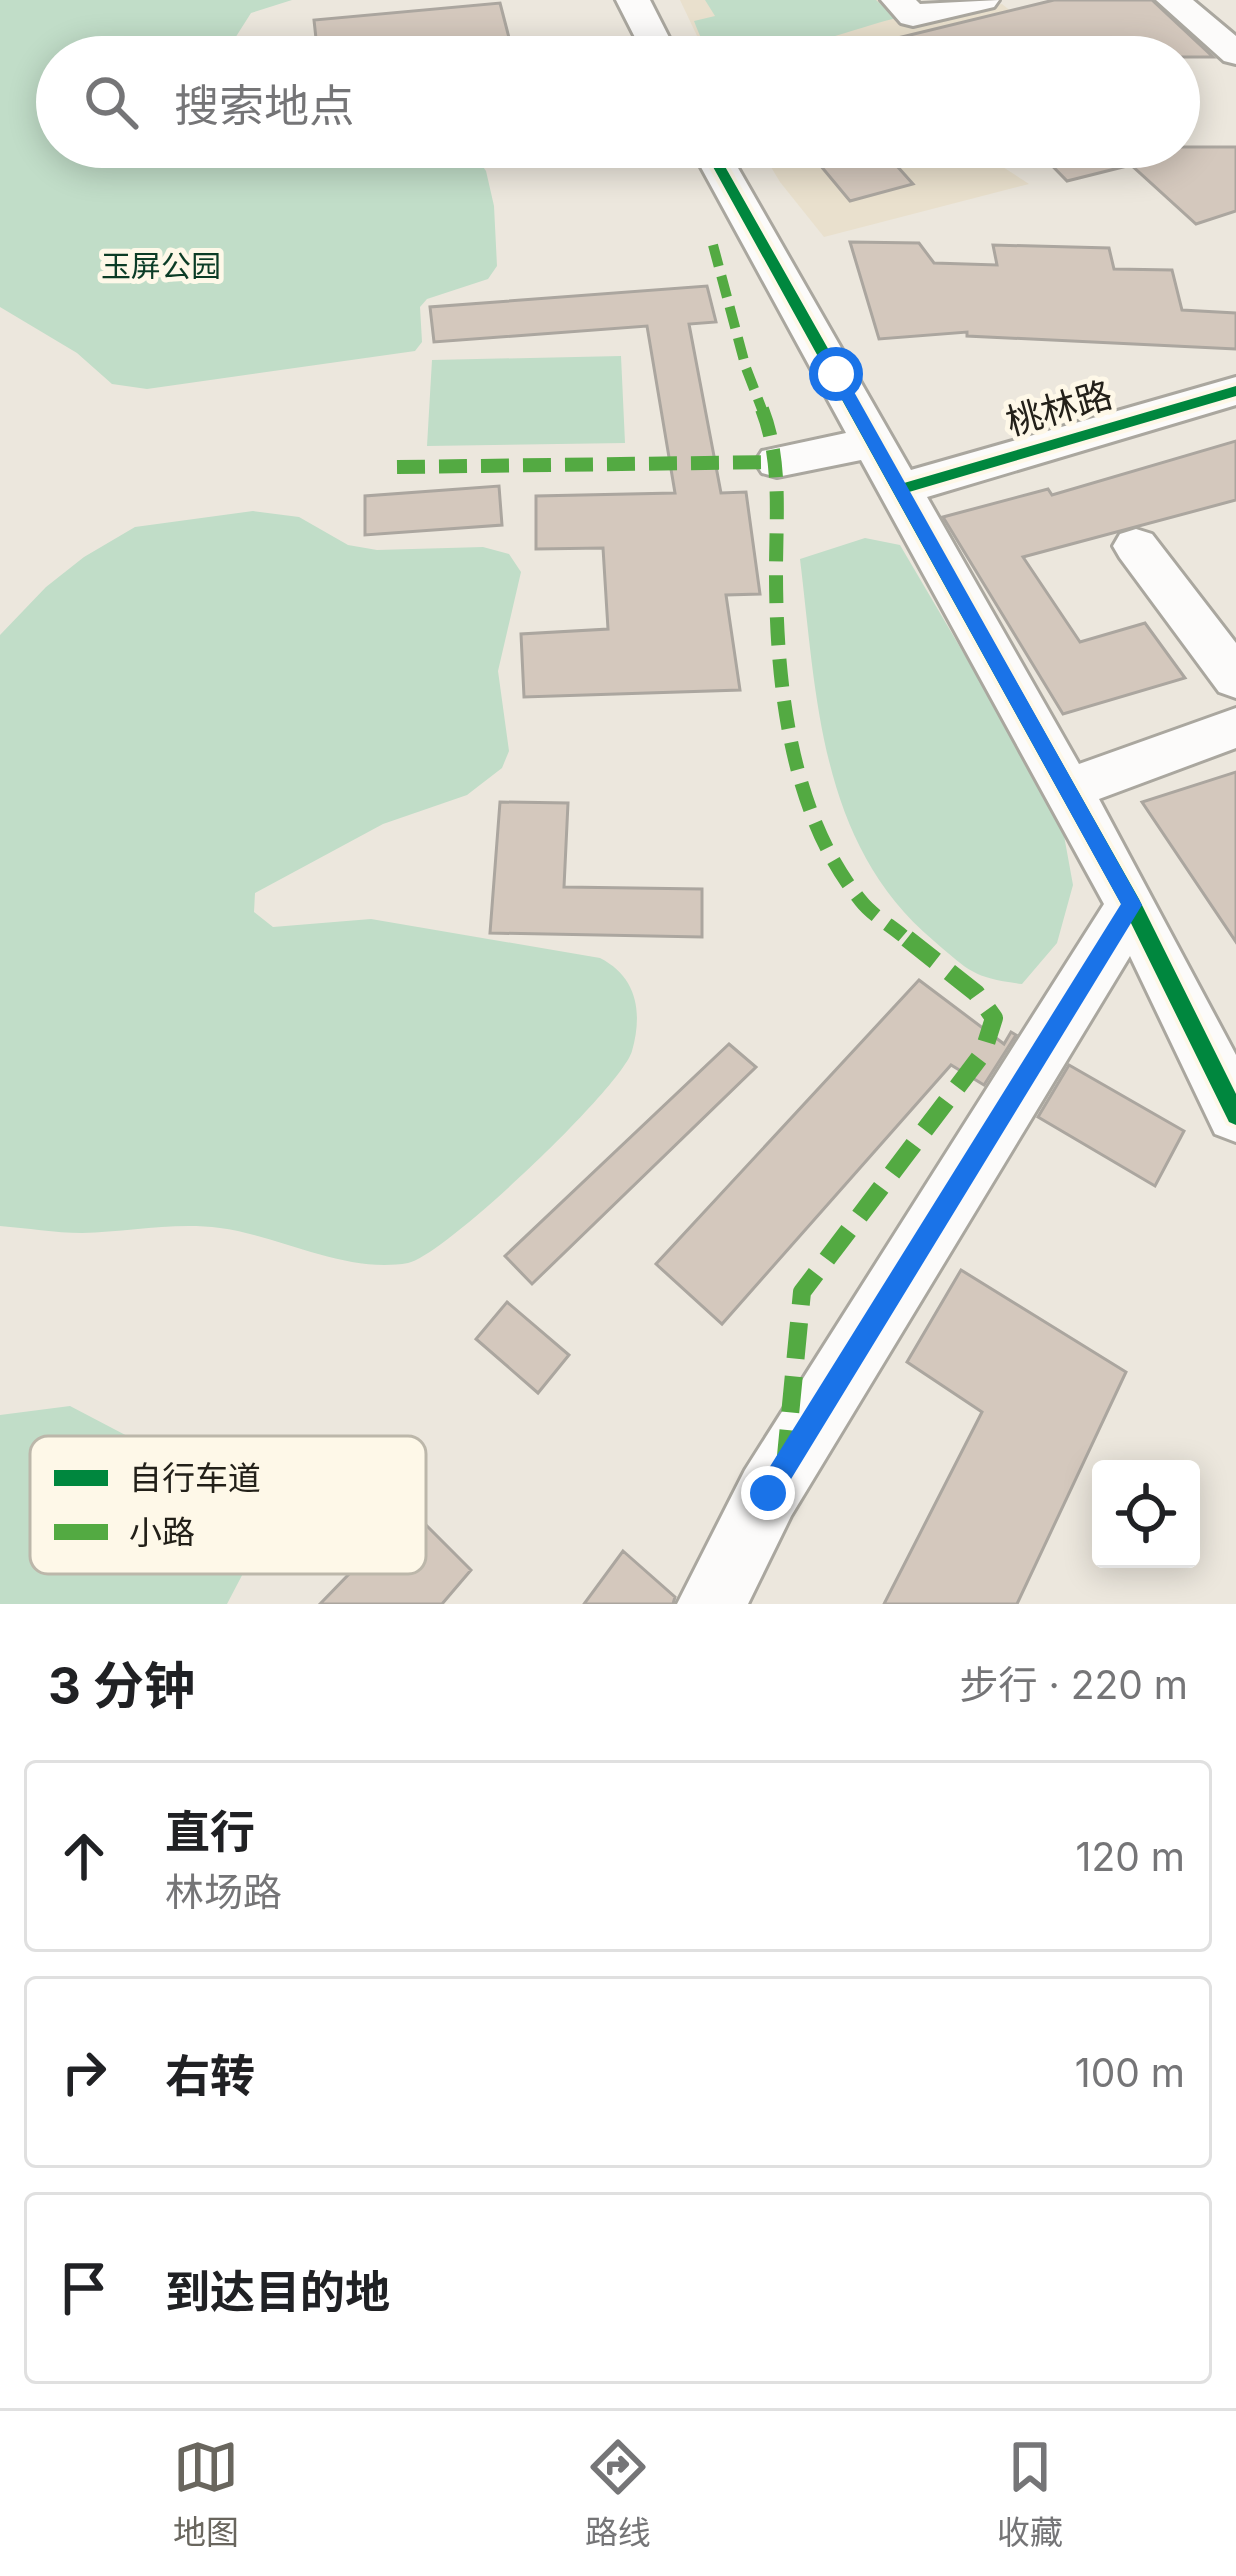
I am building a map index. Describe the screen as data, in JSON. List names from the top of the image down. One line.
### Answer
{"streets":{"street":["桃林路"]},"parks":["玉屏公园"],"legend":["自行车道","小路"],"page":{"search":"搜索地点","heading":["3 分钟","步行 · 220 m"],"list":[["直行","林场路","120 m"],["右转","100 m"],"到达目的地"],"nav":["地图","路线","收藏"]}}
